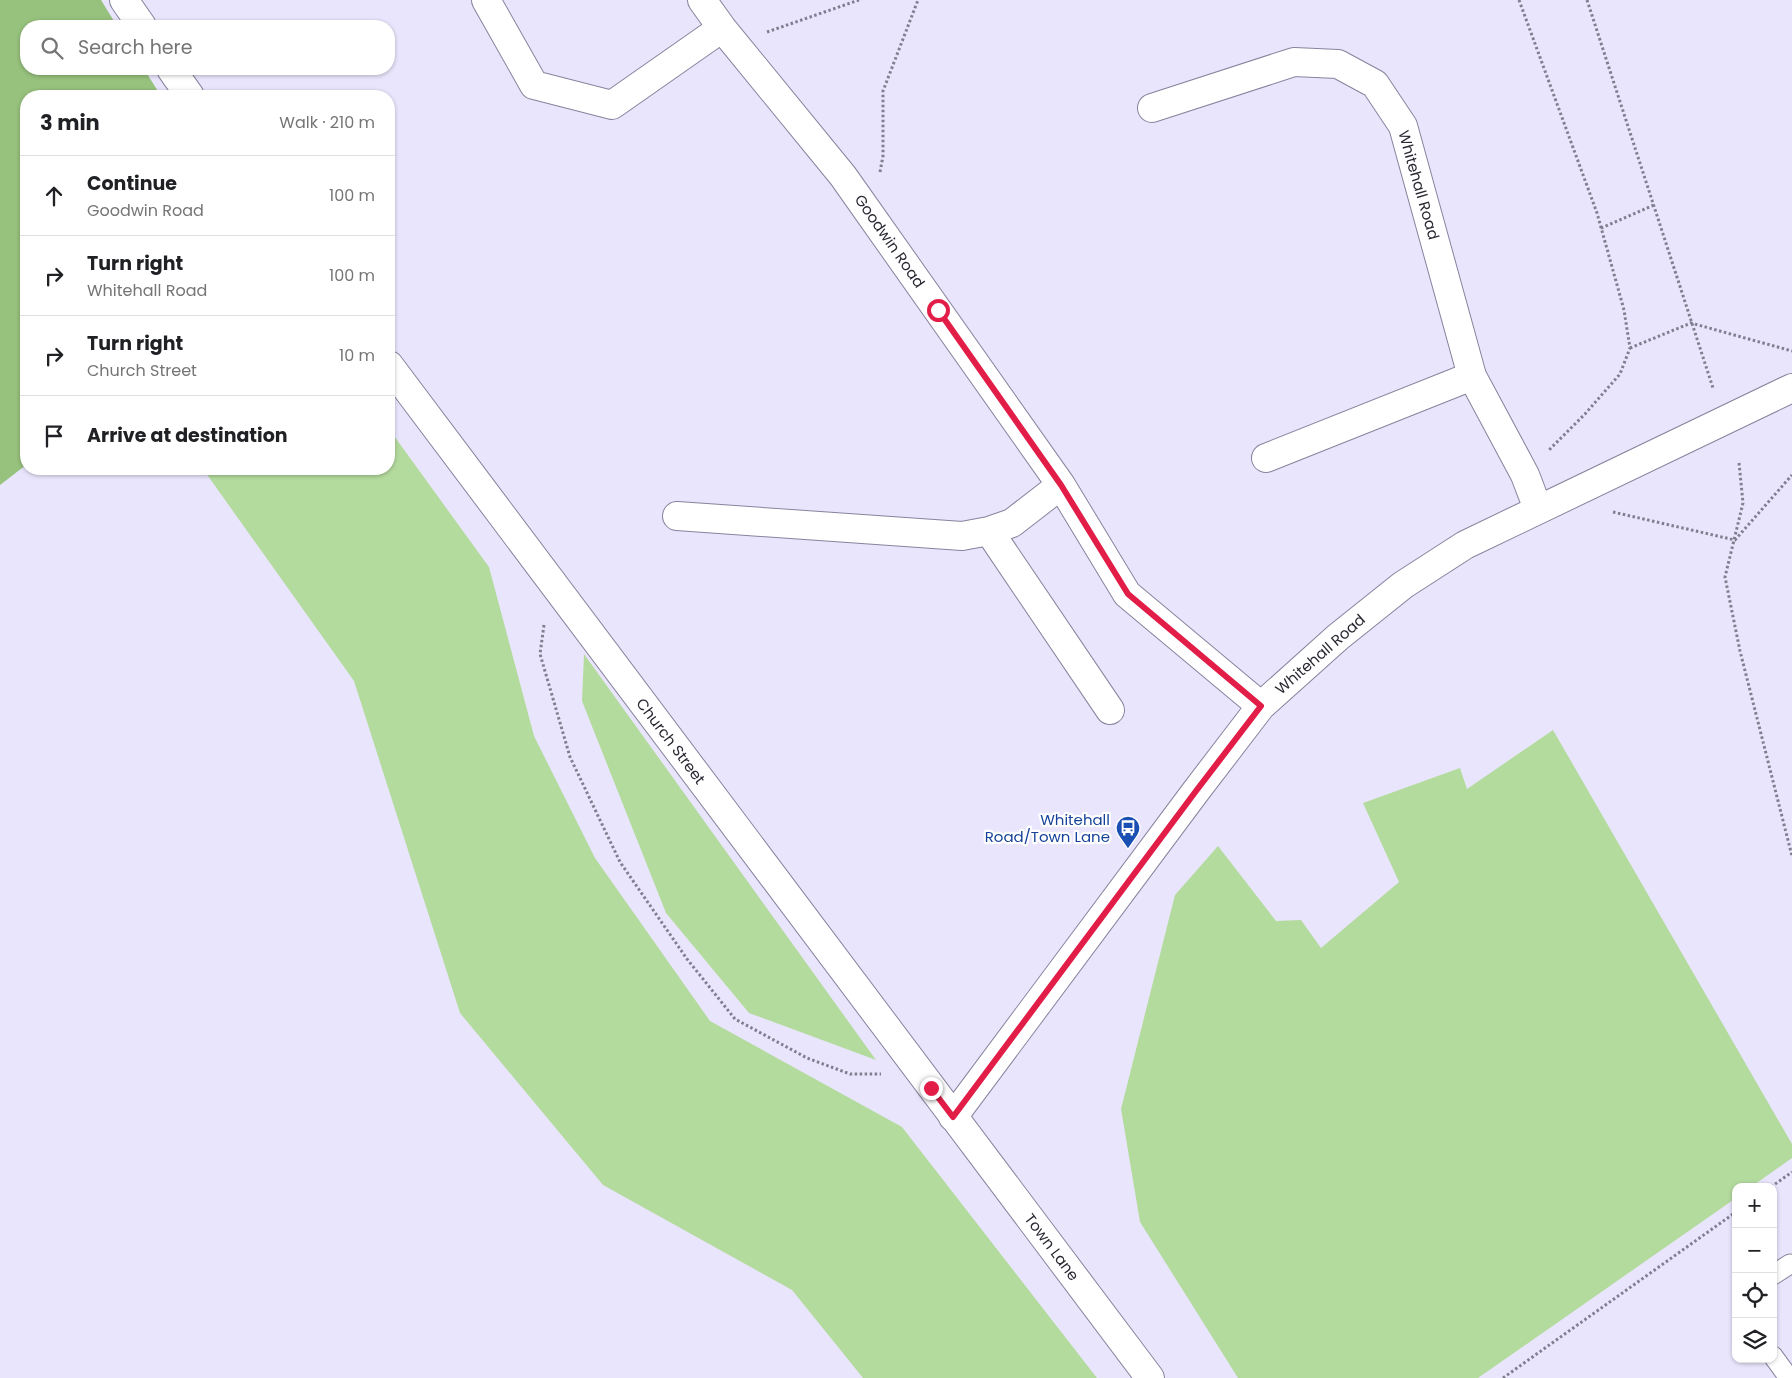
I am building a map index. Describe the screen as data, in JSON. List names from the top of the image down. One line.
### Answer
{"streets":{"street":["Whitehall Road","Goodwin Road","Church Street","Town Lane"]},"crossings":[["Whitehall Road","Goodwin Road"],["Whitehall Road","Church Street"],["Whitehall Road","Town Lane"],["Church Street","Town Lane"]],"places":{"bus stop":["Whitehall Road/Town Lane"]},"page":{"search":"Search here","heading":["3 min","Walk · 210 m"],"list":[["Continue","Goodwin Road","100 m"],["Turn right","Whitehall Road","100 m"],["Turn right","Church Street","10 m"],"Arrive at destination"],"map_buttons":["+","−"]}}
